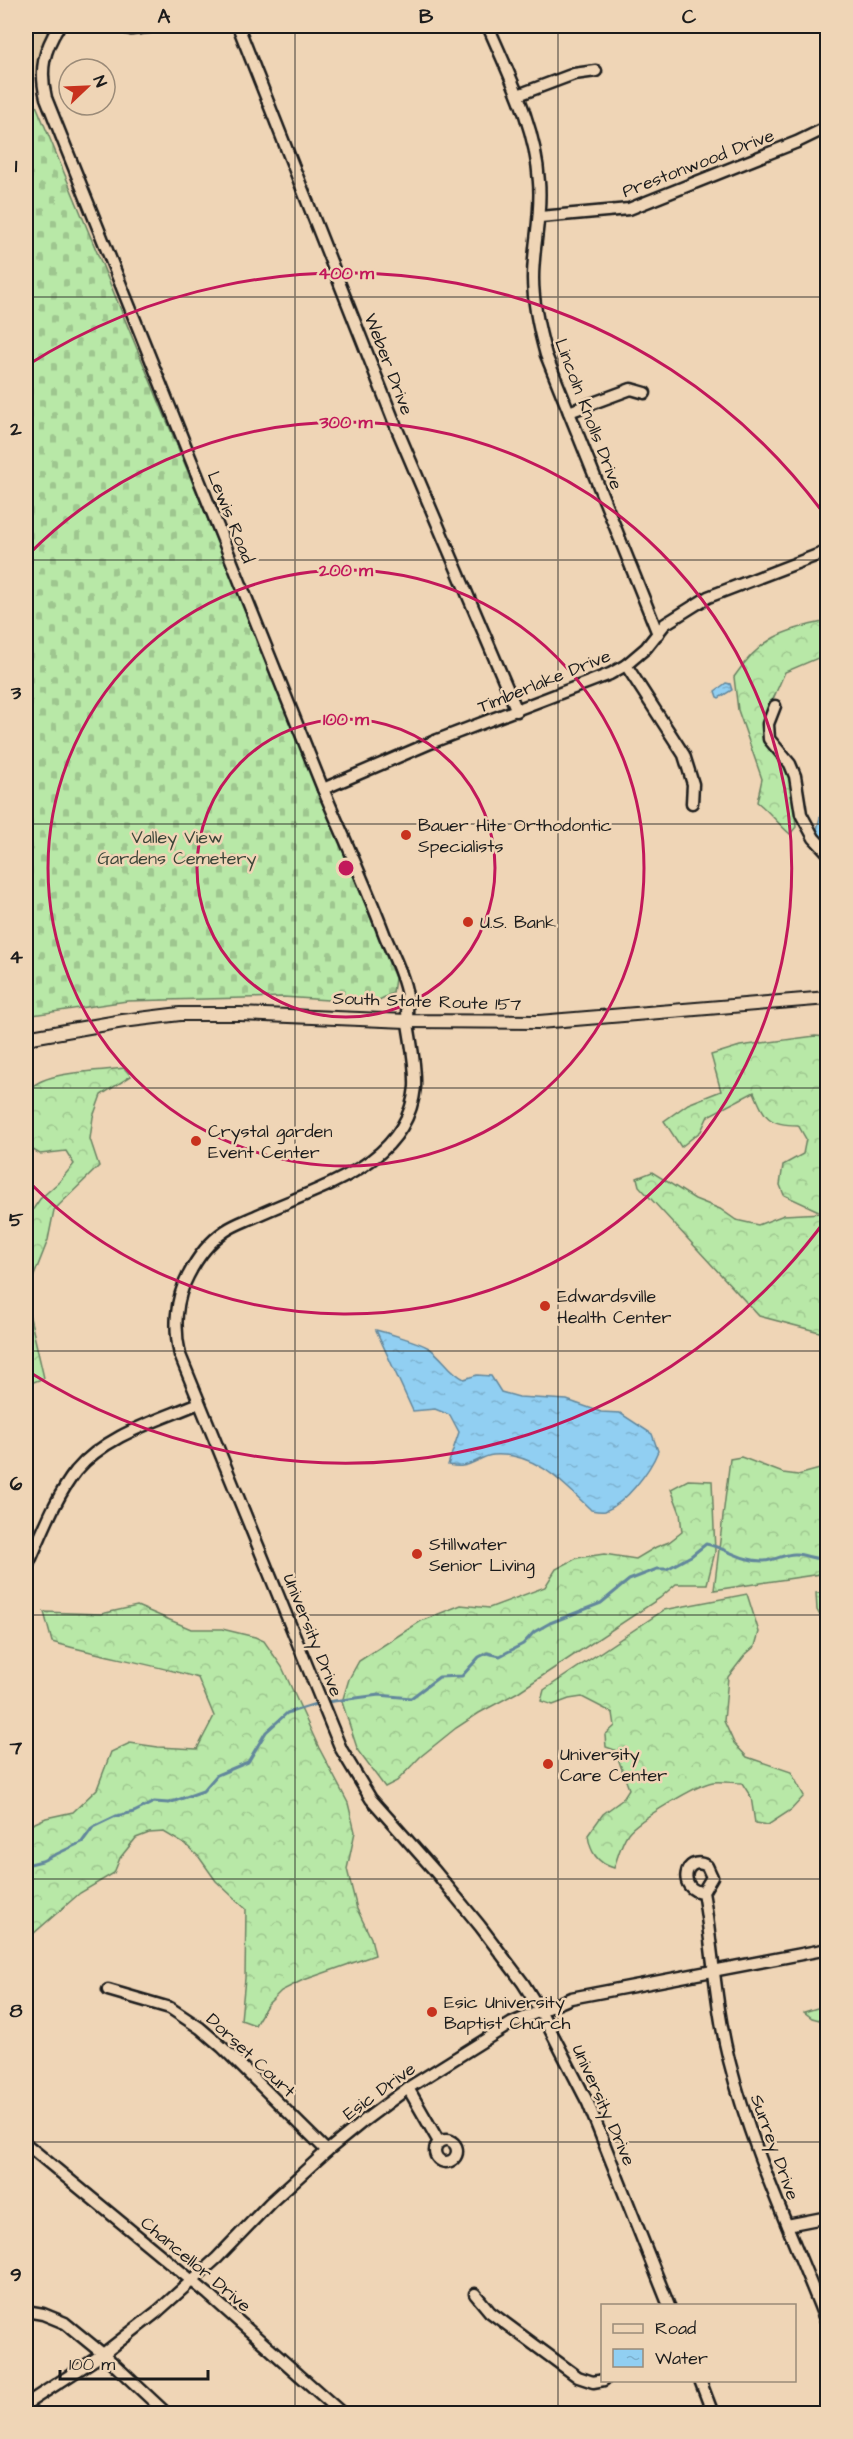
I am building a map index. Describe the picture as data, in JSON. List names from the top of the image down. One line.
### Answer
{"streets":{"main road":["South State Route 157"],"street":["Prestonwood Drive","Weber Drive","Lincoln Knolls Drive","Lewis Road","Timberlake Drive","University Drive","Dorset Court","Esic Drive","Surrey Drive","Chancellor Drive"]},"crossings":[["Prestonwood Drive","Lincoln Knolls Drive"],["Weber Drive","Timberlake Drive"],["Lincoln Knolls Drive","Timberlake Drive"],["Lewis Road","Timberlake Drive"],["Lewis Road","South State Route 157"],["Lewis Road","University Drive"],["South State Route 157","University Drive"],["University Drive","Esic Drive"],["Dorset Court","Esic Drive"],["Esic Drive","Surrey Drive"],["Esic Drive","Chancellor Drive"]],"parks":["Valley View Gardens Cemetery"],"places":["Bauer Hite Orthodontic Specialists","U.S. Bank","Crystal garden Event Center","Edwardsville Health Center","Stillwater Senior Living","University Care Center","Esic University Baptist Church"],"legend":["Road","Water"],"scale_bar":"100 m","north":"top right","grid":{"columns":["A","B","C"],"rows":["1","2","3","4","5","6","7","8","9"]},"rings":["400 m","300 m","200 m","100 m"]}
